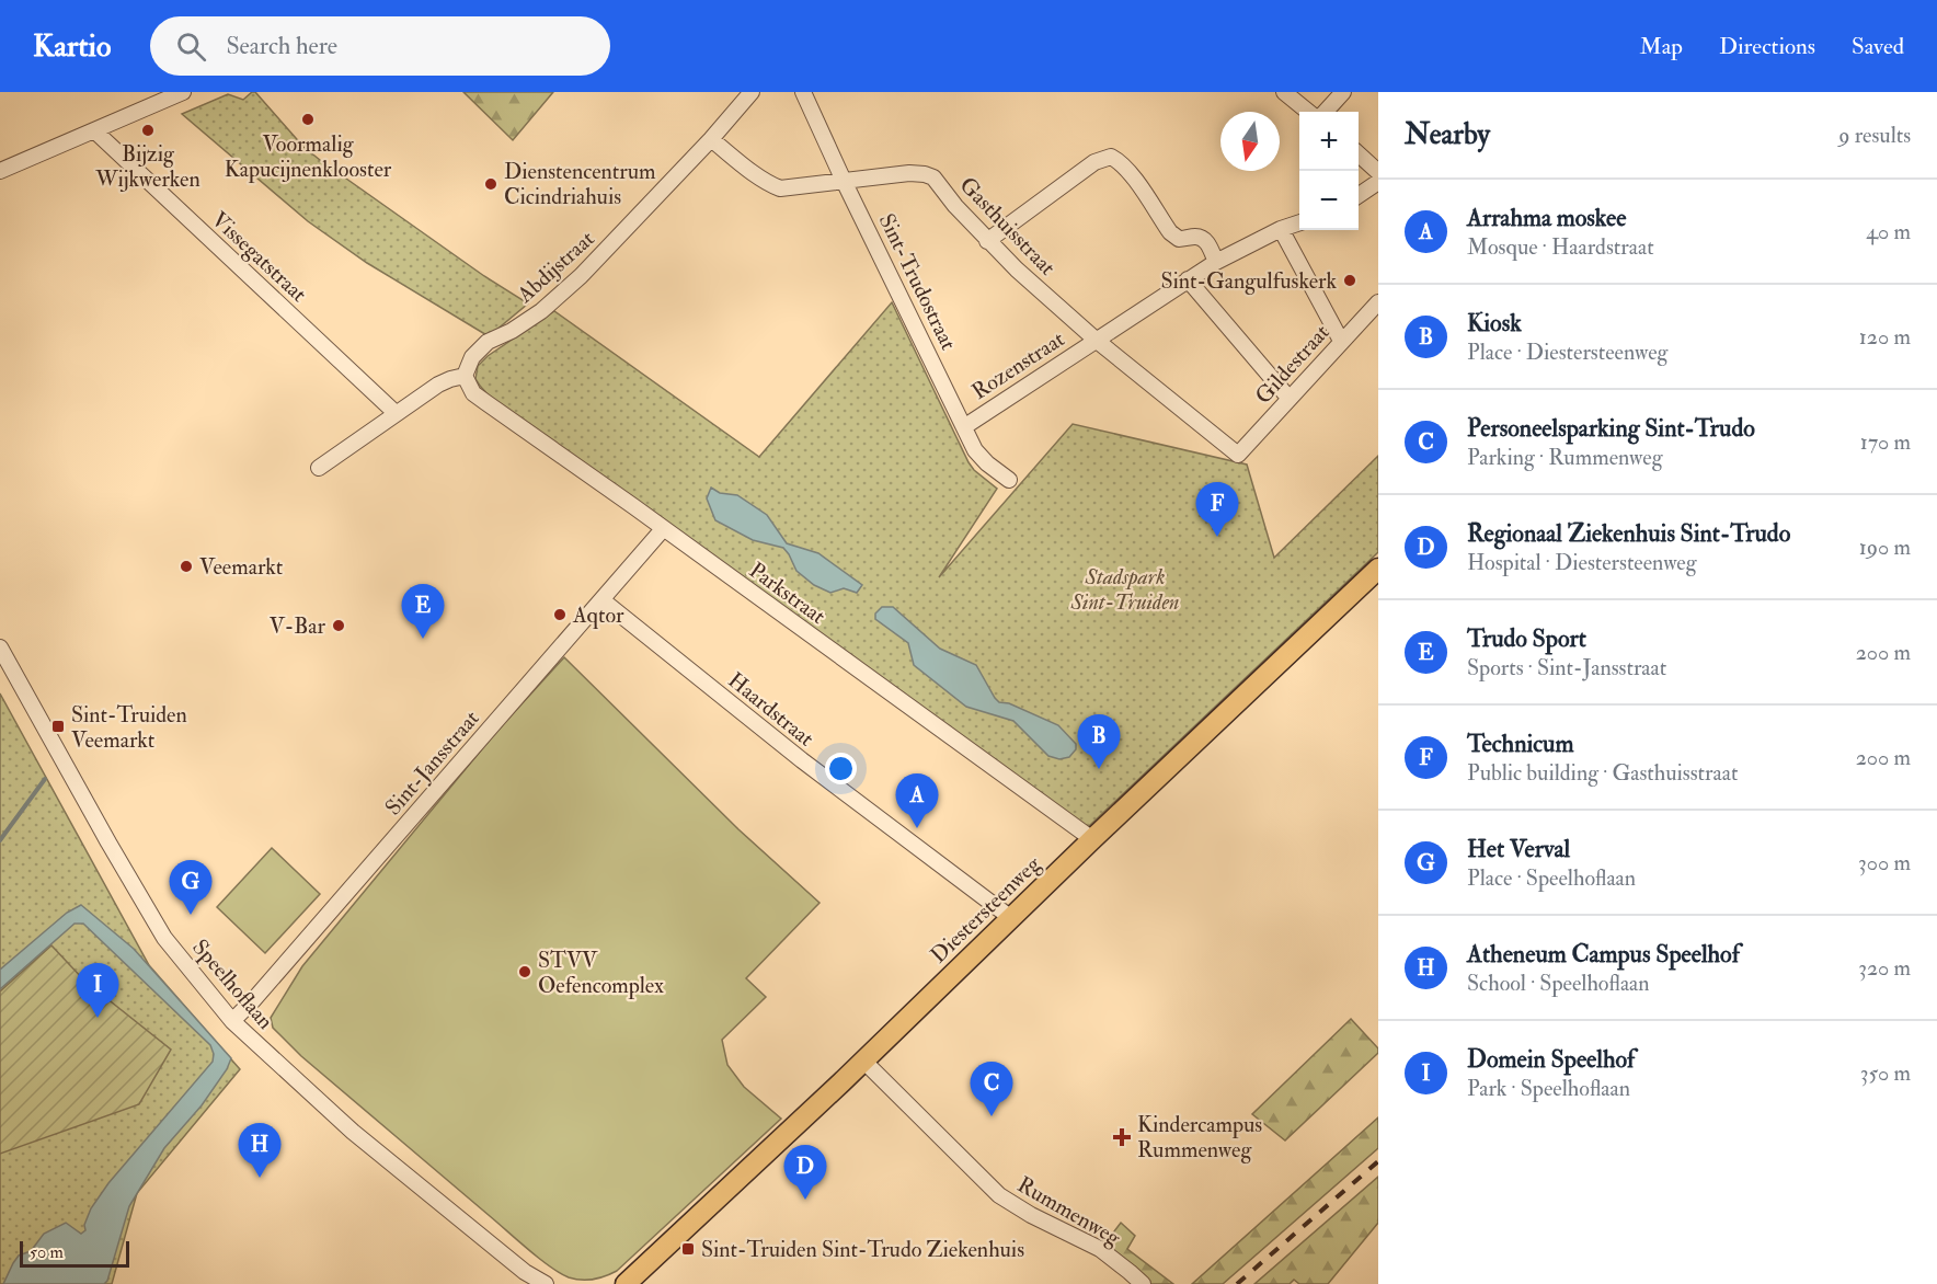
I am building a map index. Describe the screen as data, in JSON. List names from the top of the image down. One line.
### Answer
{"streets":{"main road":["Diestersteenweg"],"street":["Gasthuisstraat","Vissegatstraat","Abdijstraat","Sint-Trudostraat","Gildestraat","Rozenstraat","Parkstraat","Haardstraat","Sint-Jansstraat","Speelhoflaan","Rummenweg"]},"crossings":[["Gasthuisstraat","Abdijstraat"],["Gasthuisstraat","Sint-Trudostraat"],["Gasthuisstraat","Gildestraat"],["Gasthuisstraat","Rozenstraat"],["Abdijstraat","Parkstraat"],["Sint-Trudostraat","Rozenstraat"],["Parkstraat","Sint-Jansstraat"],["Parkstraat","Diestersteenweg"],["Haardstraat","Sint-Jansstraat"],["Haardstraat","Diestersteenweg"],["Sint-Jansstraat","Speelhoflaan"],["Diestersteenweg","Rummenweg"]],"parks":["Stadspark Sint-Truiden"],"places":{"other":["Voormalig Kapucijnenklooster","Bijzig Wijkwerken","Dienstencentrum Cicindriahuis","Sint-Gangulfuskerk","Veemarkt","Aqtor","V-Bar","STVV Oefencomplex"],"transit":["Sint-Truiden Veemarkt","Sint-Truiden Sint-Trudo Ziekenhuis"],"health":["Kindercampus Rummenweg"]},"scale_bar":"50 m","north":"bottom","page":{"header":"Kartio","search":"Search here","nav":["Map","Directions","Saved"],"heading":["Nearby","9 results"],"map_buttons":["+","−"],"list":[{"mark":"A","name":"Arrahma moskee","note":"Mosque · Haardstraat","value":"40 m"},{"mark":"B","name":"Kiosk","note":"Place · Diestersteenweg","value":"120 m"},{"mark":"C","name":"Personeelsparking Sint-Trudo","note":"Parking · Rummenweg","value":"170 m"},{"mark":"D","name":"Regionaal Ziekenhuis Sint-Trudo","note":"Hospital · Diestersteenweg","value":"190 m"},{"mark":"E","name":"Trudo Sport","note":"Sports · Sint-Jansstraat","value":"200 m"},{"mark":"F","name":"Technicum","note":"Public building · Gasthuisstraat","value":"200 m"},{"mark":"G","name":"Het Verval","note":"Place · Speelhoflaan","value":"300 m"},{"mark":"H","name":"Atheneum Campus Speelhof","note":"School · Speelhoflaan","value":"320 m"},{"mark":"I","name":"Domein Speelhof","note":"Park · Speelhoflaan","value":"350 m"}],"pins":["F","E","B","A","G","I","C","H","D"],"scale":"50 m"}}
